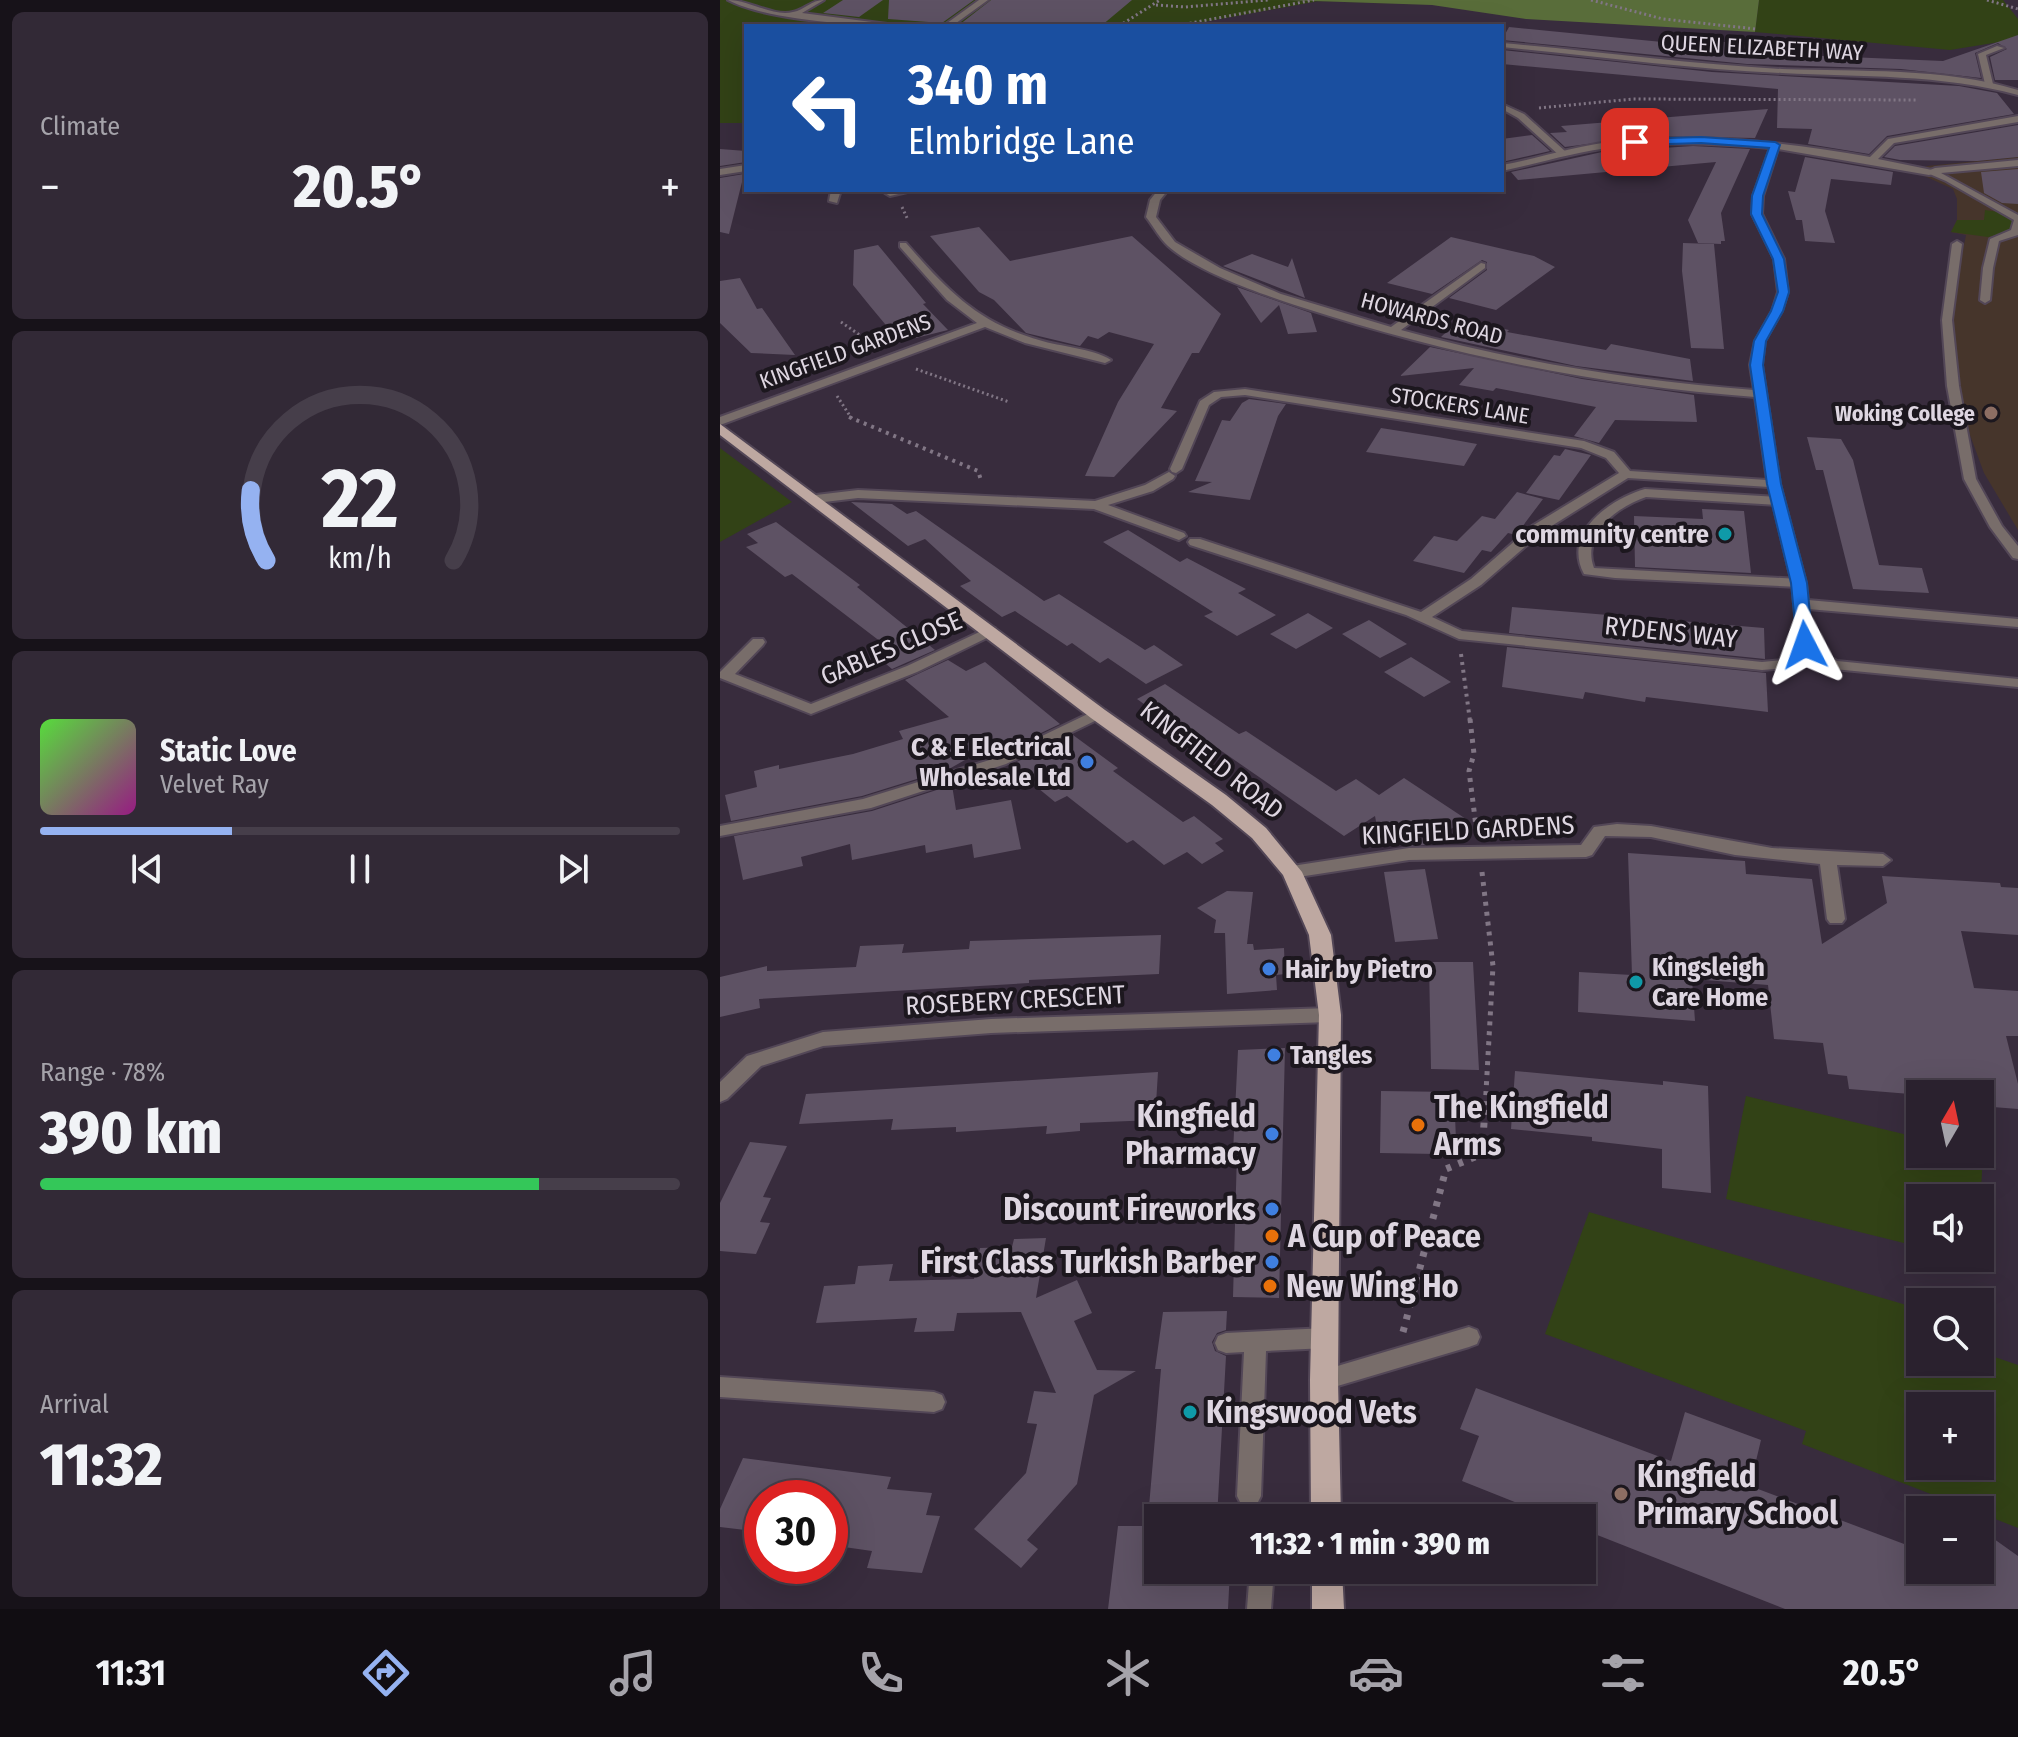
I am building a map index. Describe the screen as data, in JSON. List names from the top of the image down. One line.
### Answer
{"streets":{"main road":["KINGFIELD ROAD"],"street":["QUEEN ELIZABETH WAY","HOWARDS ROAD","KINGFIELD GARDENS","STOCKERS LANE","RYDENS WAY","GABLES CLOSE","ROSEBERY CRESCENT"]},"crossings":[["KINGFIELD GARDENS","KINGFIELD ROAD"],["STOCKERS LANE","KINGFIELD ROAD"],["GABLES CLOSE","KINGFIELD ROAD"],["KINGFIELD ROAD","ROSEBERY CRESCENT"]],"places":["Woking College","community centre","C & E Electrical Wholesale Ltd","Hair by Pietro","Kingsleigh Care Home","Tangles","The Kingfield Arms","Kingfield Pharmacy","Discount Fireworks","A Cup of Peace","First Class Turkish Barber","New Wing Ho","Kingswood Vets","Kingfield Primary School"],"north":"top","page":{"tile":["Climate",["Range · 78%","390 km"],["Arrival","11:32"]],"turn":["340 m","Elmbridge Lane"],"heat":["−","20.5°","+"],"song":["Static Love","Velvet Ray"],"map_buttons":["+","−"],"limit":"30","trip":"11:32 · 1 min · 390 m","tabs":["11:31","20.5°"],"gauge":["22","km/h"]}}
